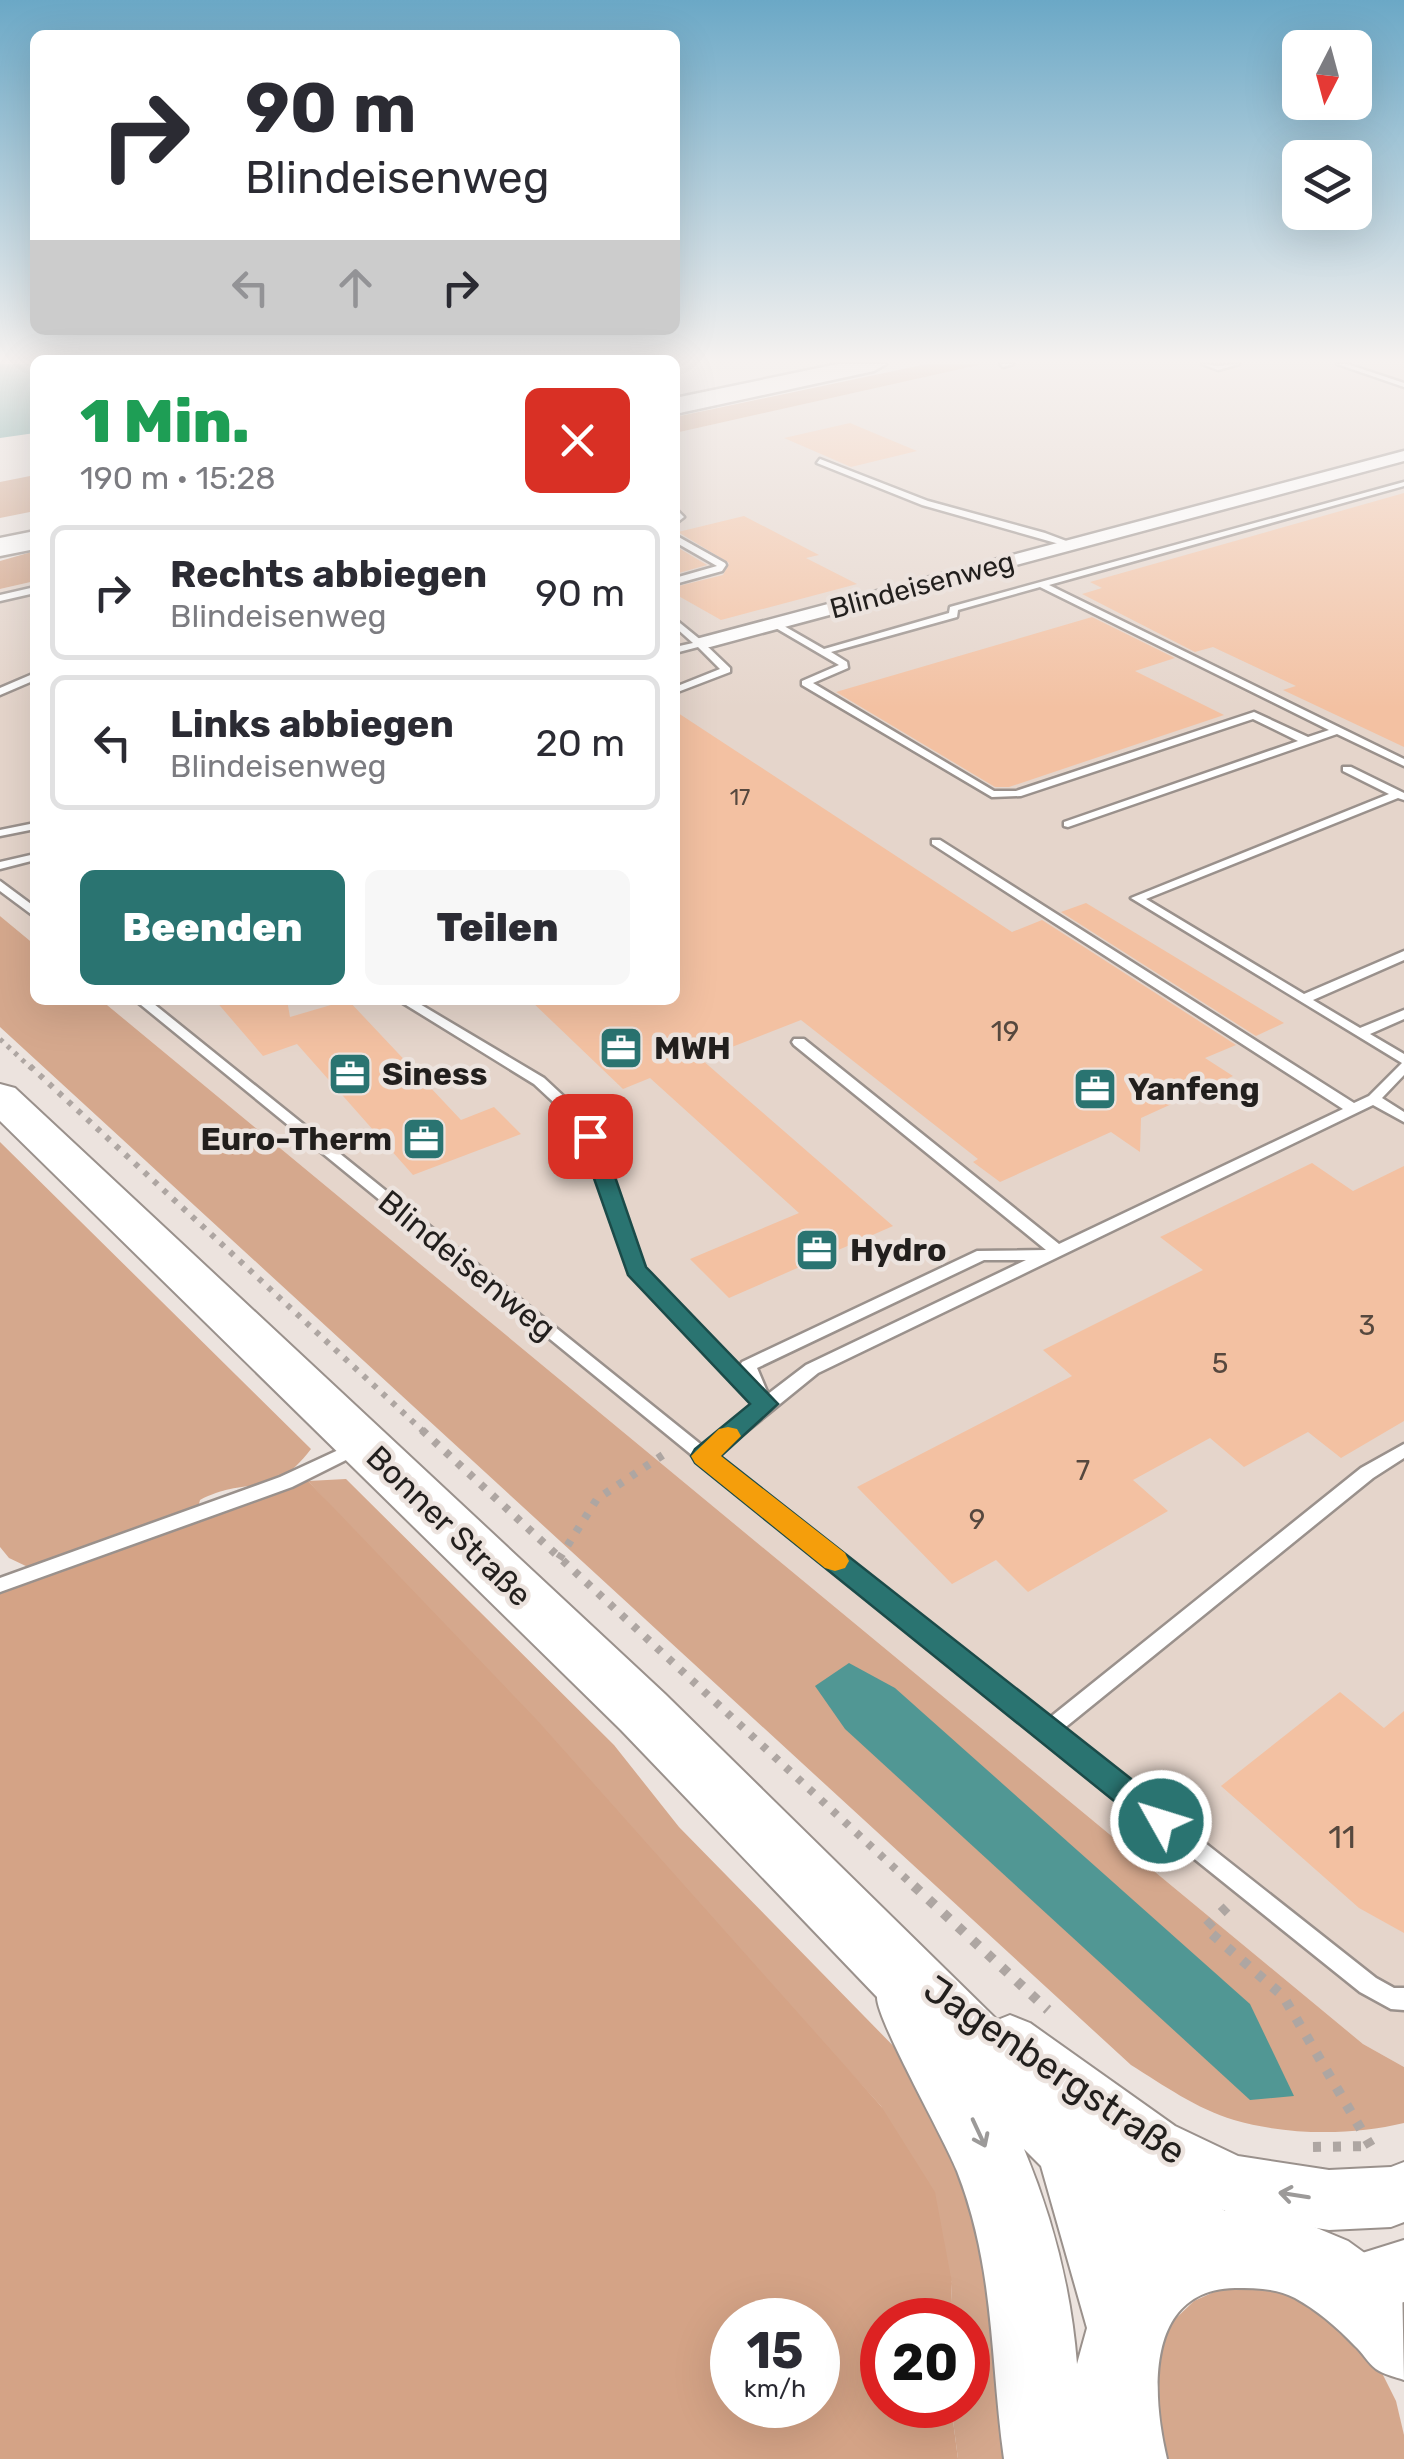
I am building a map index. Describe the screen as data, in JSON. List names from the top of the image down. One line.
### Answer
{"streets":{"main road":["Bonner Straße"],"street":["Blindeisenweg","Jagenbergstraße"]},"crossings":[["Bonner Straße","Jagenbergstraße"]],"one_way":["Jagenbergstraße"],"places":{"office":["MWH","Siness","Yanfeng","Euro-Therm","Hydro"]},"house_numbers":["17","19","3","5","7","9","11"],"north":"bottom","page":{"turn":["90 m","Blindeisenweg"],"heading":["1 Min.","190 m · 15:28"],"list":[{"name":"Rechts abbiegen","note":"Blindeisenweg","value":"90 m"},{"name":"Links abbiegen","note":"Blindeisenweg","value":"20 m"}],"buttons":["Beenden","Teilen"],"speed":"15 km/h","limit":"20"}}
